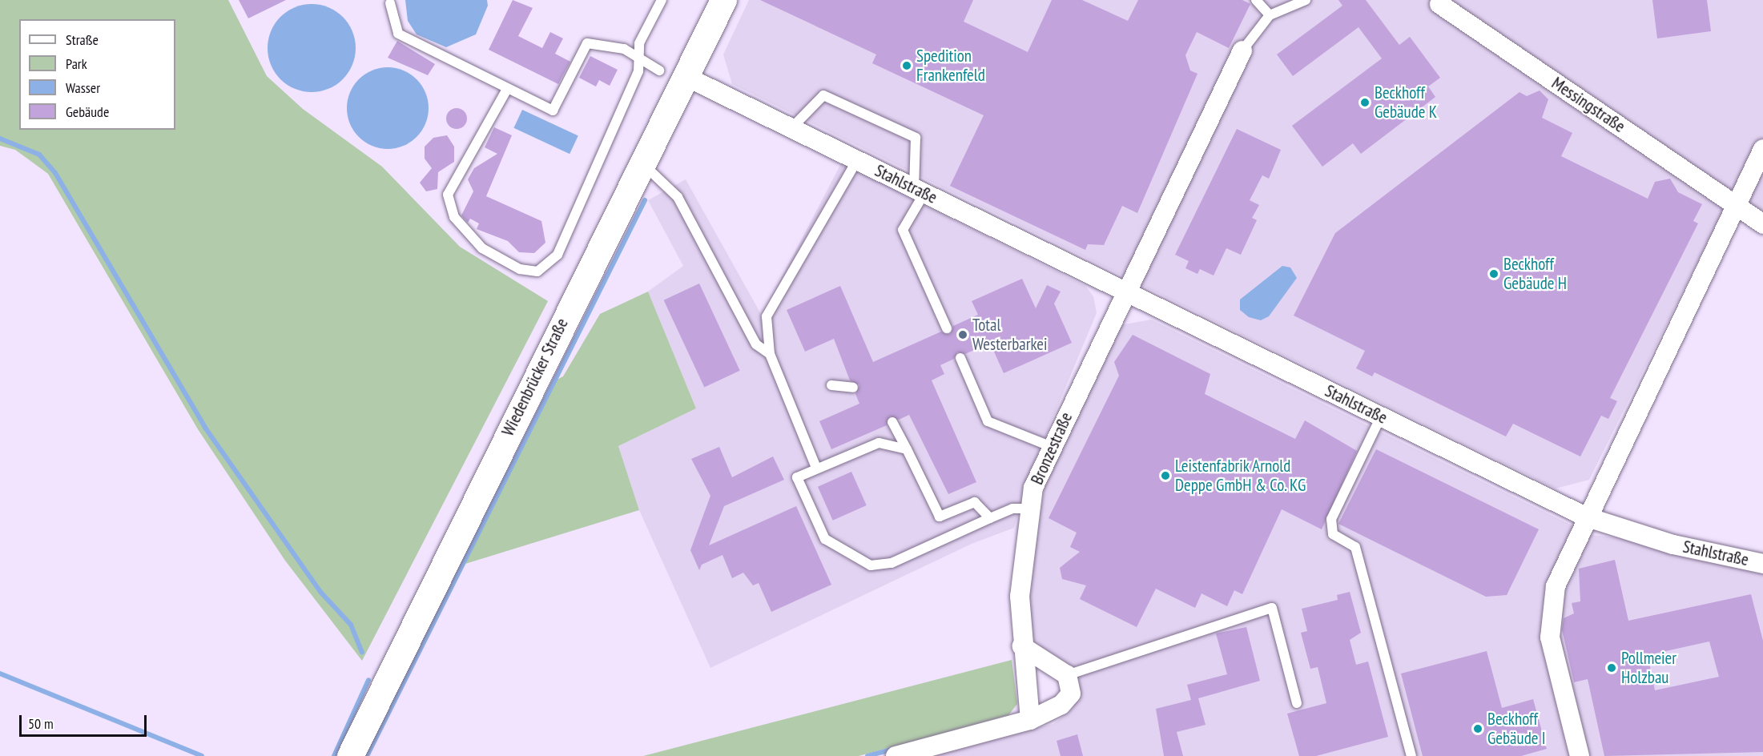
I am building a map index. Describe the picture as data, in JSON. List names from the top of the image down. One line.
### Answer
{"streets":{"main road":["Wiedenbrücker Straße"],"street":["Messingstraße","Stahlstraße","Bronzestraße"]},"crossings":[["Stahlstraße","Wiedenbrücker Straße"],["Stahlstraße","Bronzestraße"]],"places":["Spedition Frankenfeld","Beckhoff Gebäude K","Beckhoff Gebäude H","Total Westerbarkei","Leistenfabrik Arnold Deppe GmbH & Co. KG","Pollmeier Holzbau","Beckhoff Gebäude I"],"legend":["Straße","Park","Wasser","Gebäude"],"scale_bar":"50 m"}
